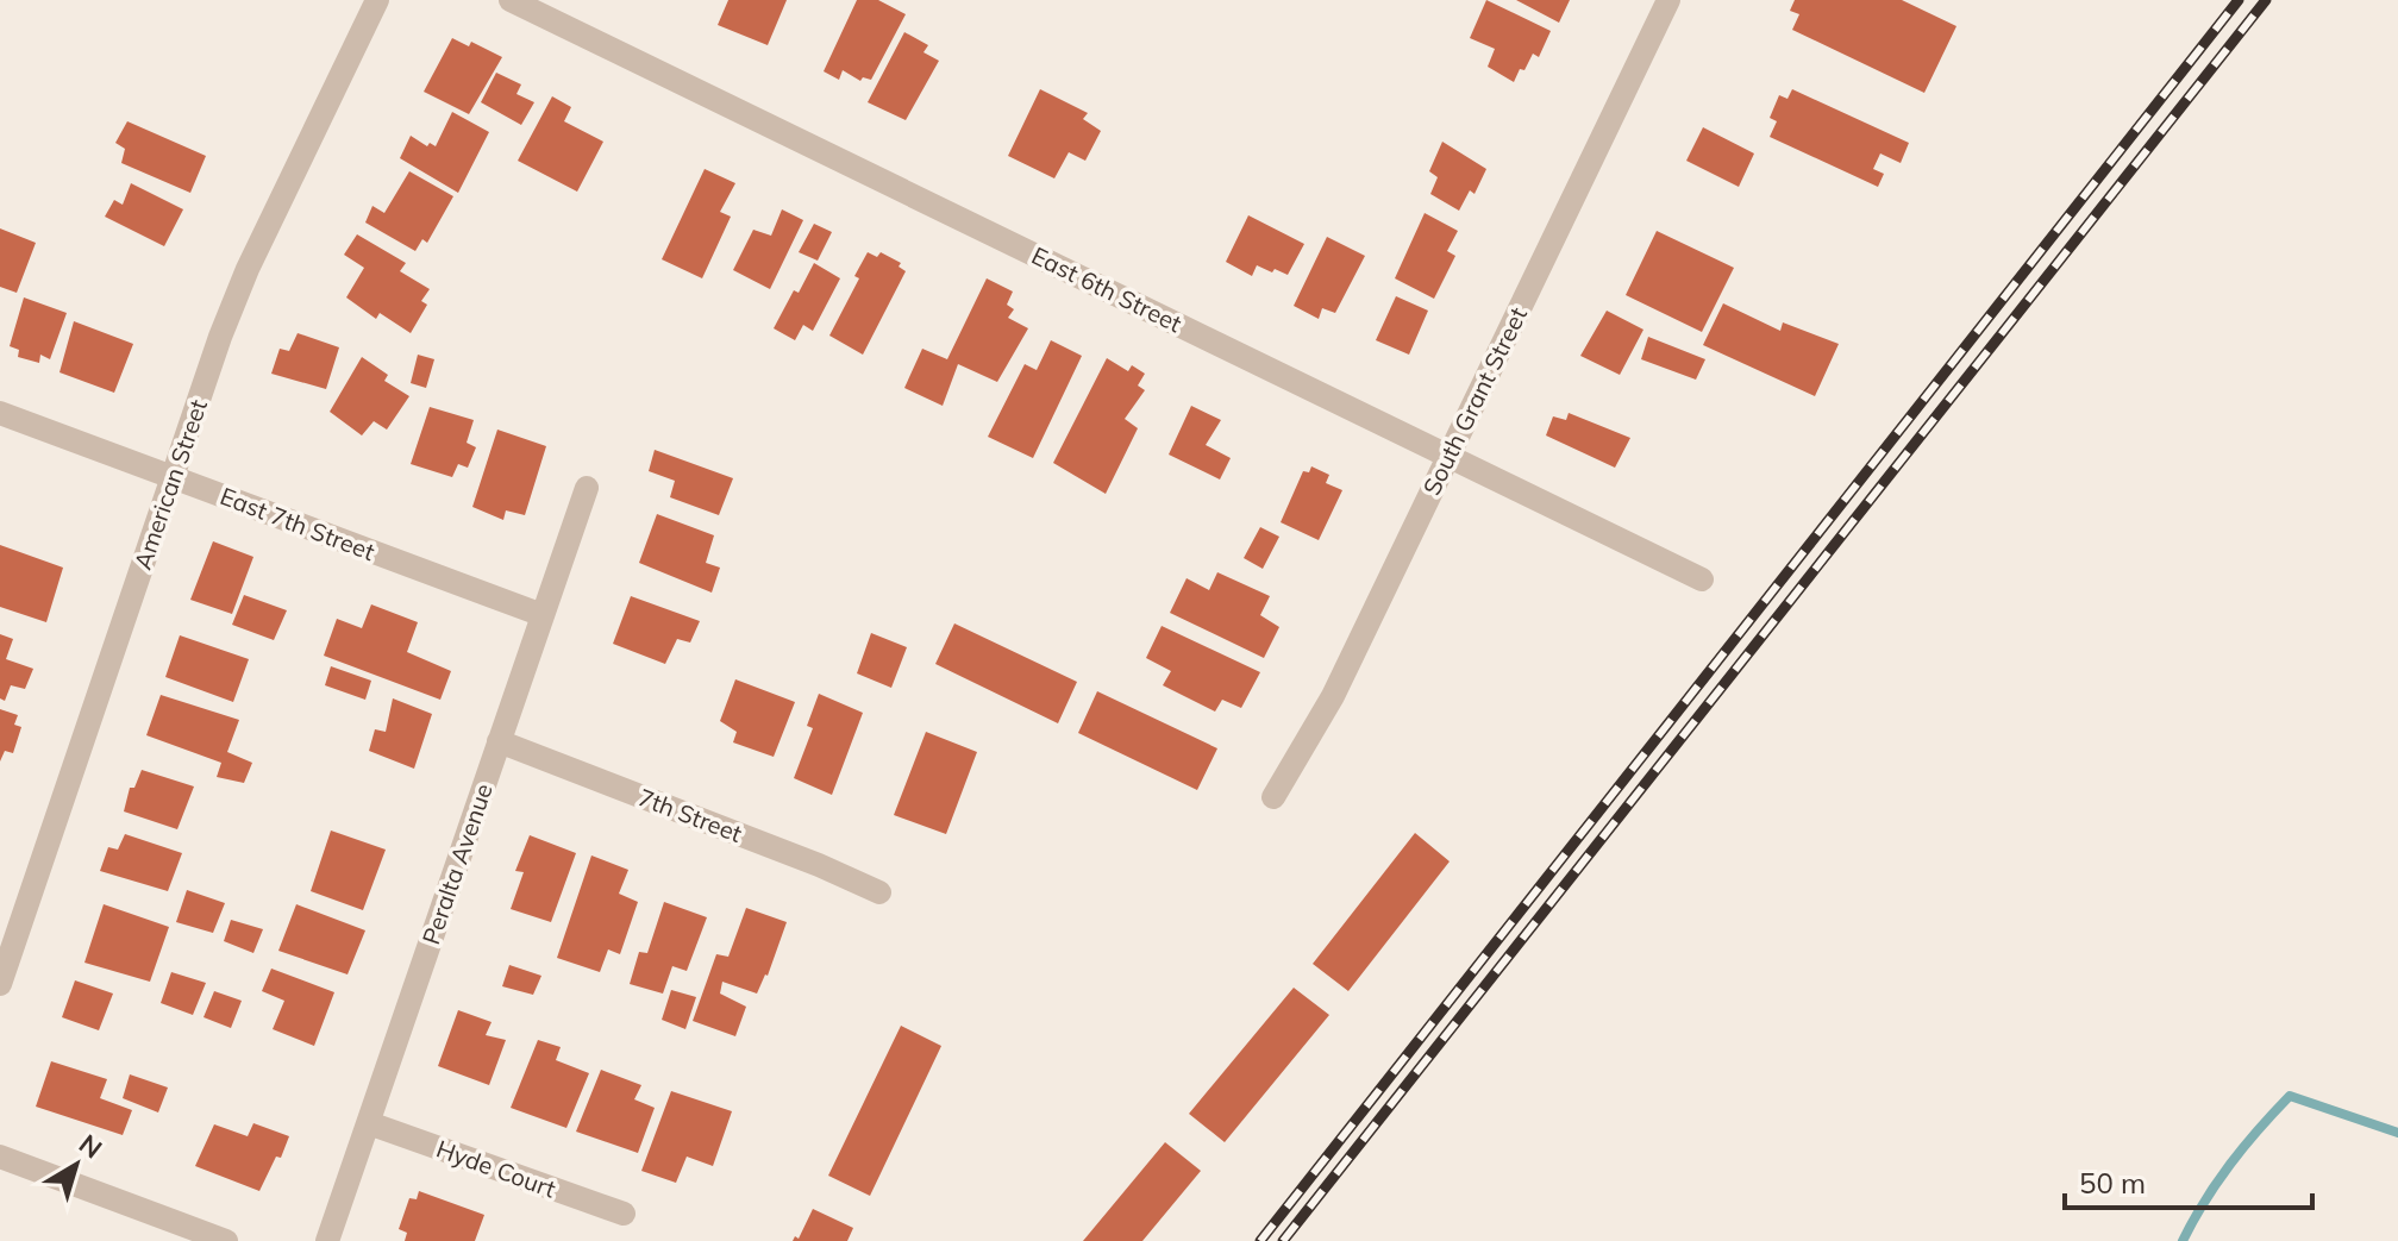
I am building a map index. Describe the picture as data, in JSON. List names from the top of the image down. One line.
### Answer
{"streets":{"street":["East 6th Street","South Grant Street","American Street","East 7th Street","7th Street","Peralta Avenue","Hyde Court"]},"crossings":[["East 6th Street","South Grant Street"],["American Street","East 7th Street"],["East 7th Street","Peralta Avenue"],["7th Street","Peralta Avenue"],["Peralta Avenue","Hyde Court"]],"scale_bar":"50 m","north":"top right"}
